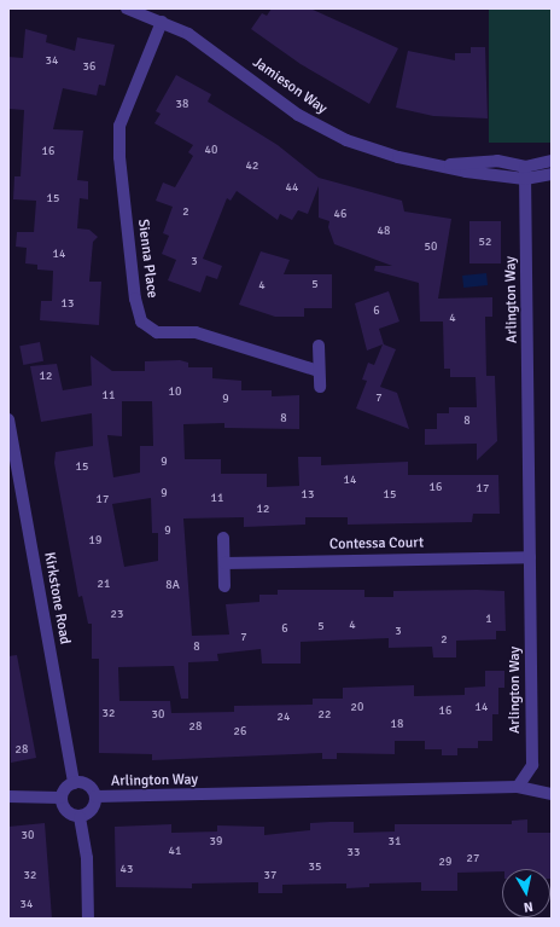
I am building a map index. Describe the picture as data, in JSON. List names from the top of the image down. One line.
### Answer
{"streets":{"street":["Jamieson Way","Sienna Place","Arlington Way","Contessa Court","Kirkstone Road"]},"crossings":[["Jamieson Way","Sienna Place"],["Jamieson Way","Arlington Way"],["Arlington Way","Contessa Court"],["Arlington Way","Kirkstone Road"]],"house_numbers":["34","36","38","40","16","42","44","15","2","46","48","52","50","14","3","5","4","13","6","4","12","10","11","7","9","8","8","9","15","14","16","17","9","13","15","11","17","12","9","19","21","8A","23","1","4","5","6","3","7","2","8","20","14","16","32","30","22","24","18","28","26","28","30","39","31","41","33","27","29","35","43","32","37","34"],"north":"bottom"}
